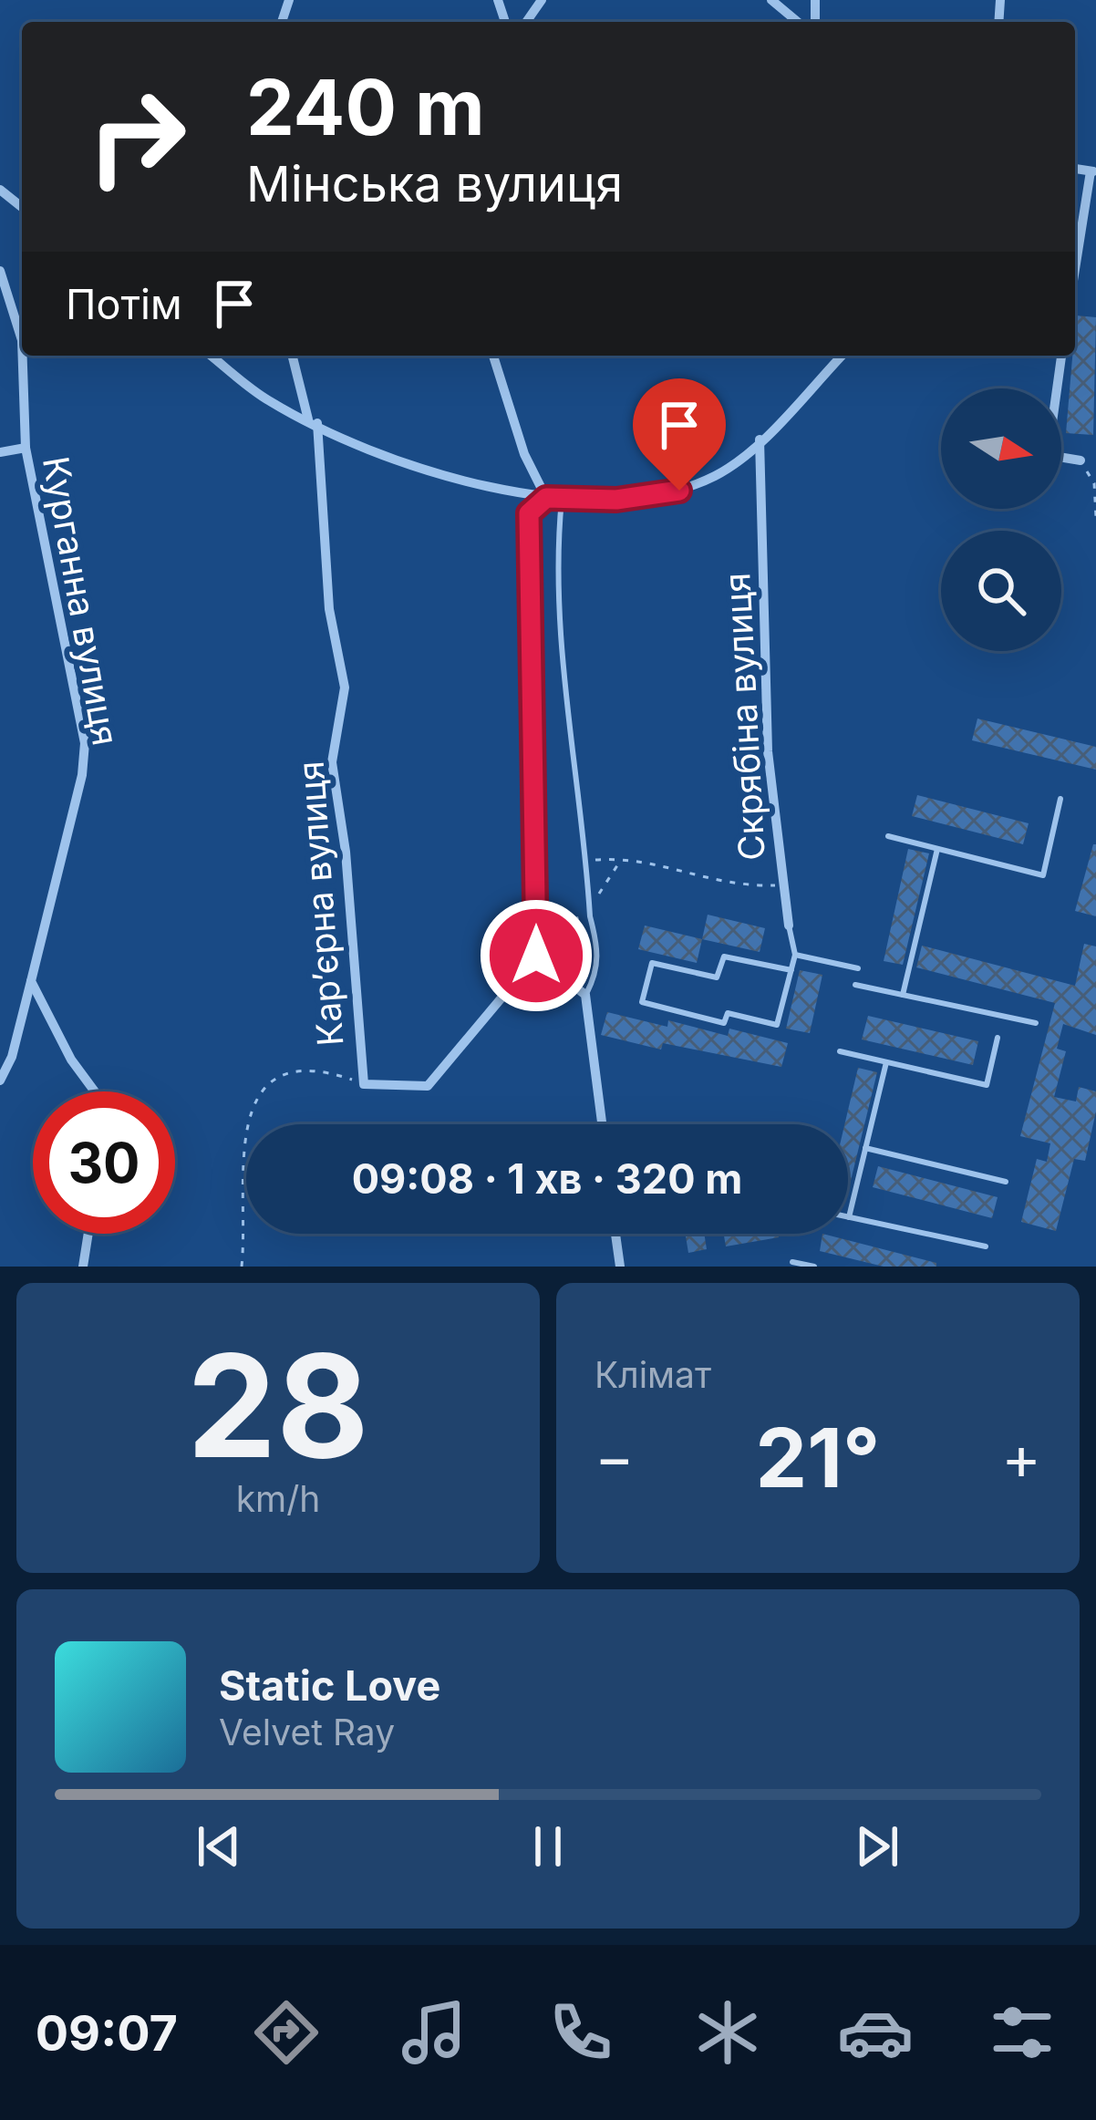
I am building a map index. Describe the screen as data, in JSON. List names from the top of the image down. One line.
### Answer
{"streets":{"street":["Курганна вулиця","Скрябіна вулиця","Кар’єрна вулиця"]},"north":"right","page":{"turn":["240 m","Мінська вулиця"],"then":"Потім","limit":"30","trip":"09:08 · 1 хв · 320 m","tile":[["28","km/h"],"Клімат"],"heat":["−","21°","+"],"song":["Static Love","Velvet Ray"],"tabs":"09:07"}}
